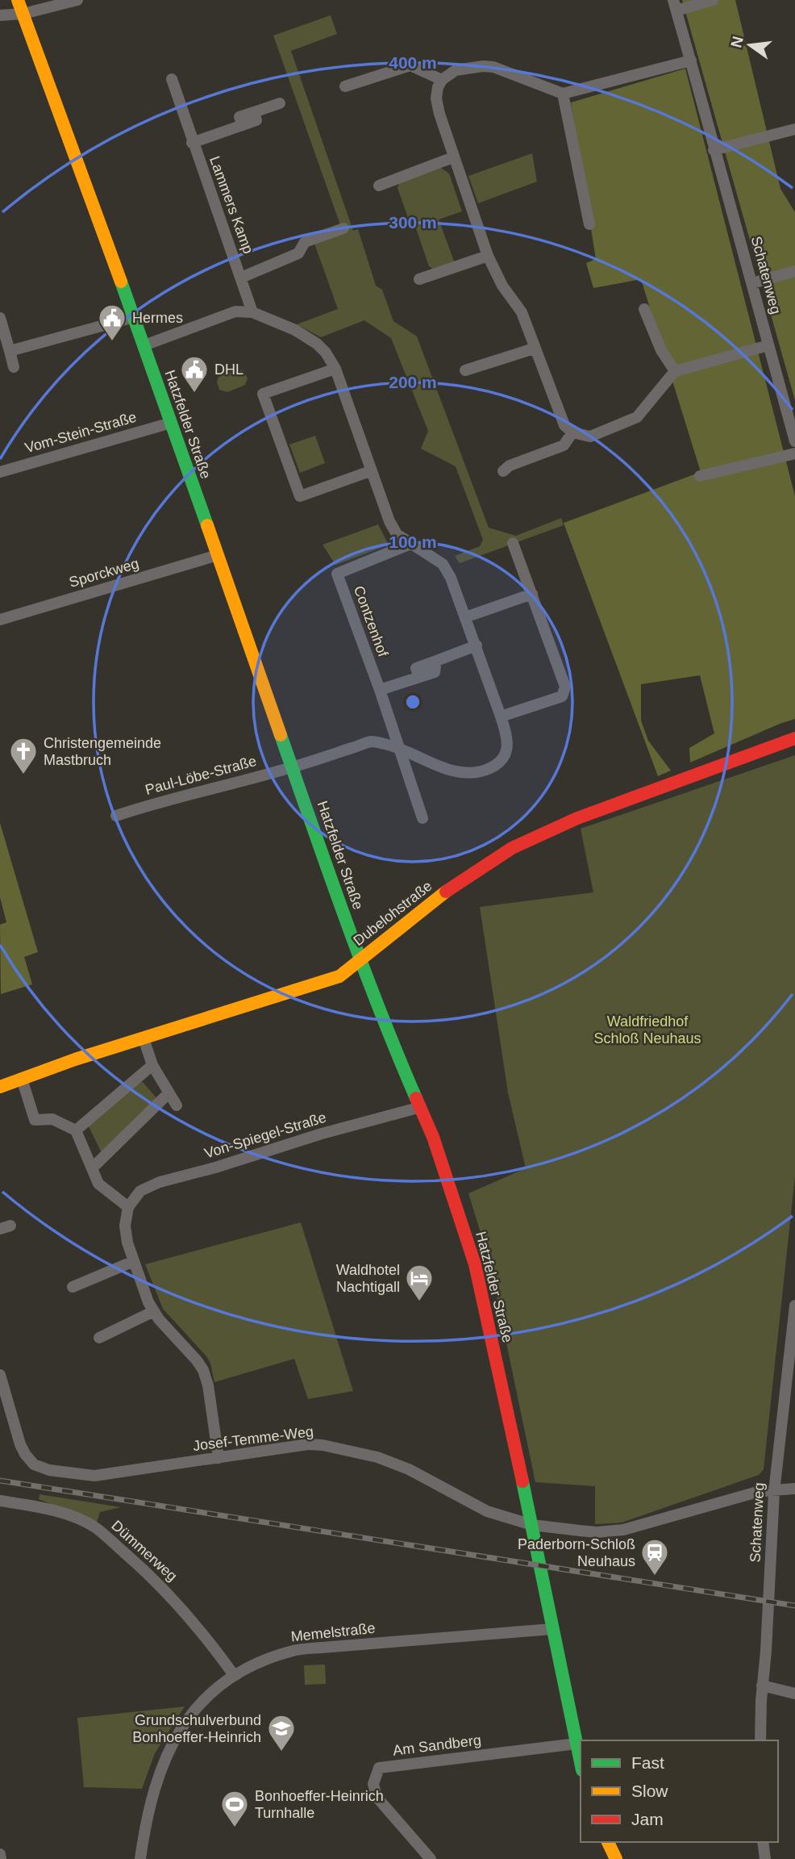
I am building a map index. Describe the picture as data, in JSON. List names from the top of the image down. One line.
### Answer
{"streets":{"street":["Lammers Kamp","Schatenweg","Hatzfelder Straße","Vom-Stein-Straße","Sporckweg","Contzenhof","Paul-Löbe-Straße","Dubelohstraße","Von-Spiegel-Straße","Josef-Temme-Weg","Dümmerweg","Memelstraße","Am Sandberg"]},"crossings":[["Schatenweg","Josef-Temme-Weg"],["Hatzfelder Straße","Vom-Stein-Straße"],["Hatzfelder Straße","Sporckweg"],["Hatzfelder Straße","Paul-Löbe-Straße"],["Hatzfelder Straße","Dubelohstraße"],["Hatzfelder Straße","Von-Spiegel-Straße"],["Hatzfelder Straße","Josef-Temme-Weg"],["Hatzfelder Straße","Memelstraße"],["Hatzfelder Straße","Am Sandberg"],["Contzenhof","Paul-Löbe-Straße"],["Dümmerweg","Memelstraße"]],"parks":["Waldfriedhof Schloß Neuhaus"],"places":{"public building":["Hermes","DHL"],"church":["Christengemeinde Mastbruch"],"hotel":["Waldhotel Nachtigall"],"station":["Paderborn-Schloß Neuhaus"],"school or university":["Grundschulverbund Bonhoeffer-Heinrich"],"sports":["Bonhoeffer-Heinrich Turnhalle"]},"legend":["Fast","Slow","Jam"],"north":"left","rings":["400 m","300 m","200 m","100 m"]}
